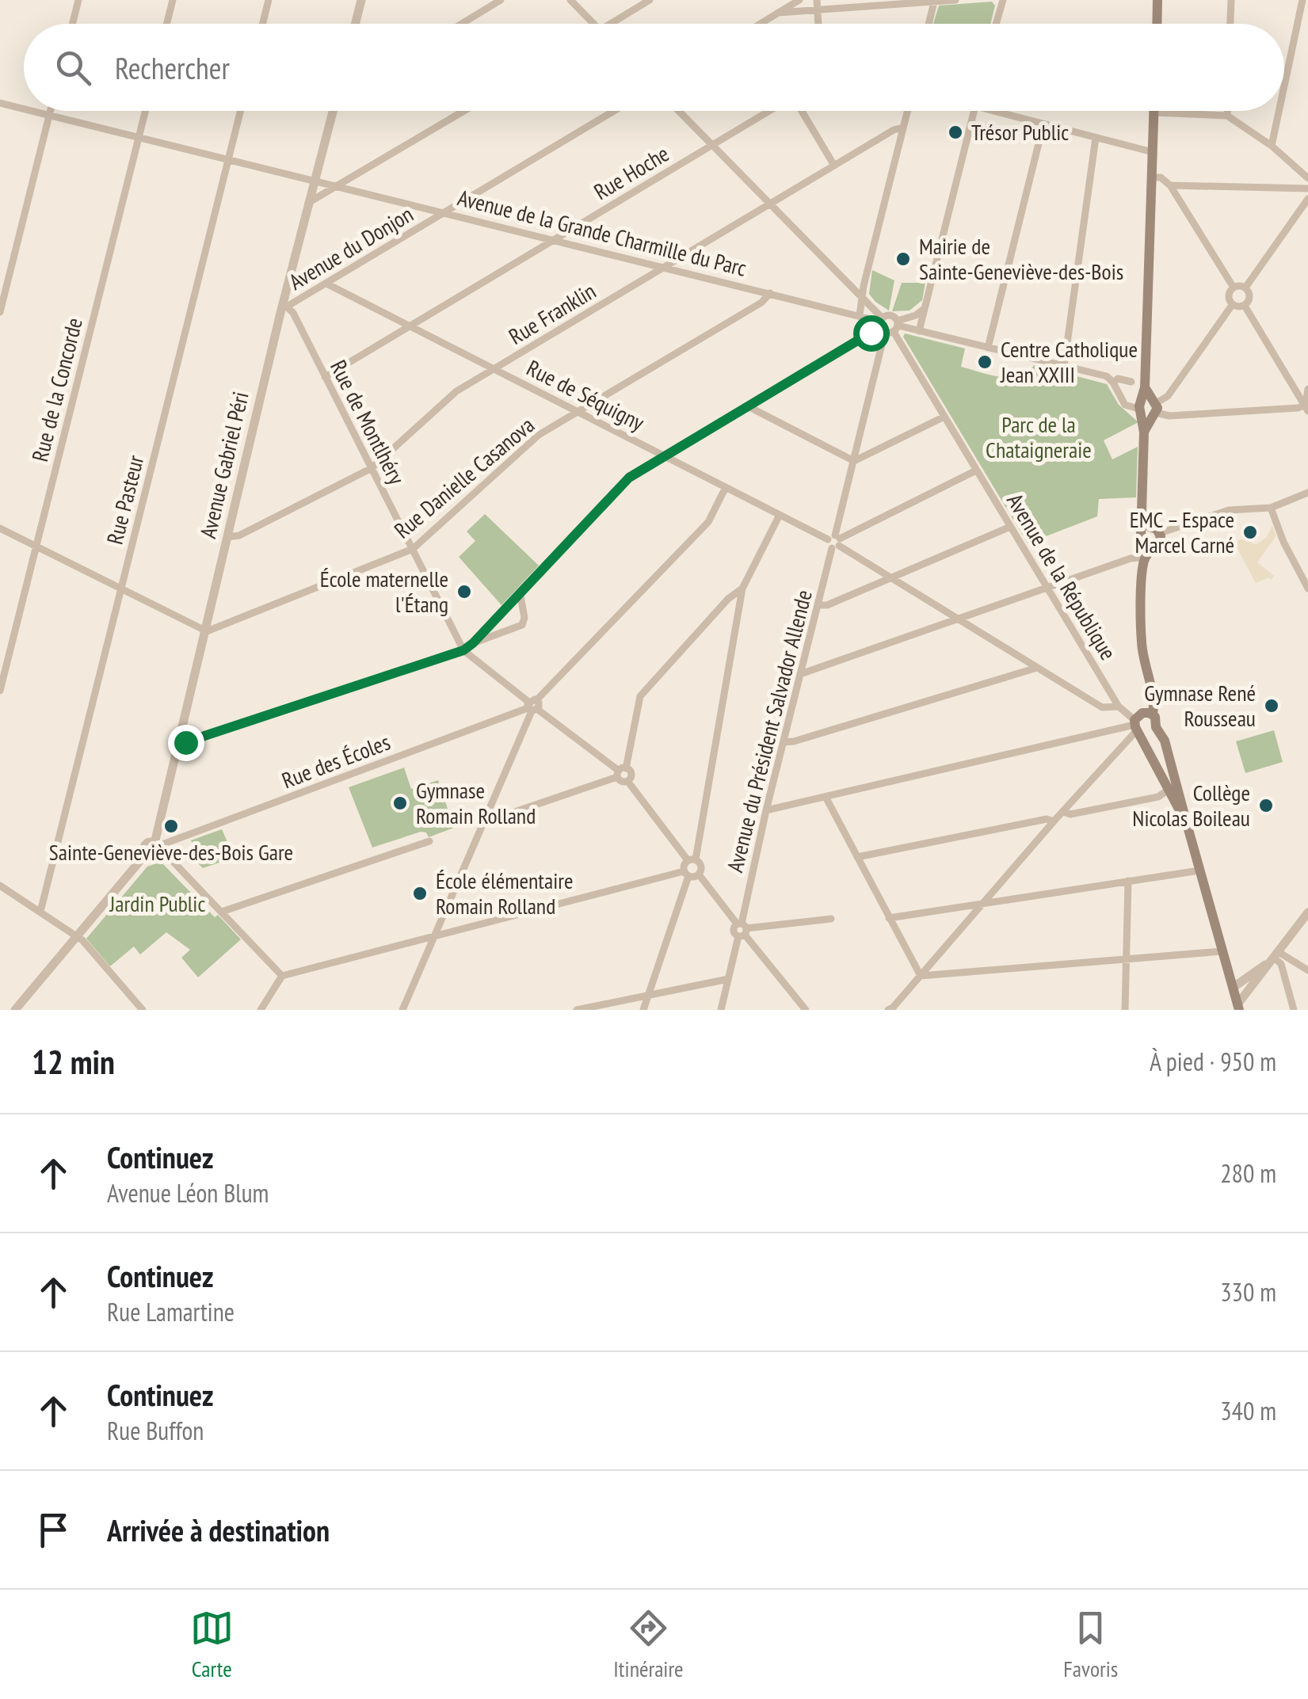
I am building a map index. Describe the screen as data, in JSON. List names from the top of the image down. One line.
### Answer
{"streets":{"street":["Rue Hoche","Avenue de la Grande Charmille du Parc","Avenue du Donjon","Rue Franklin","Rue de la Concorde","Rue de Séquigny","Rue de Montlhéry","Avenue Gabriel Péri","Rue Danielle Casanova","Rue Pasteur","Avenue de la République","Avenue du Président Salvador Allende","Rue des Écoles"]},"crossings":[["Rue Hoche","Avenue de la Grande Charmille du Parc"],["Rue Hoche","Rue de Séquigny"],["Rue Hoche","Rue de Montlhéry"],["Rue Hoche","Avenue de la République"],["Avenue de la Grande Charmille du Parc","Avenue du Donjon"],["Avenue de la Grande Charmille du Parc","Rue Franklin"],["Avenue de la Grande Charmille du Parc","Rue de la Concorde"],["Avenue de la Grande Charmille du Parc","Avenue Gabriel Péri"],["Avenue de la Grande Charmille du Parc","Rue Danielle Casanova"],["Avenue de la Grande Charmille du Parc","Rue Pasteur"],["Avenue de la Grande Charmille du Parc","Avenue de la République"],["Avenue de la Grande Charmille du Parc","Avenue du Président Salvador Allende"],["Avenue du Donjon","Rue de Séquigny"],["Avenue du Donjon","Rue de Montlhéry"],["Avenue du Donjon","Avenue Gabriel Péri"],["Rue Franklin","Rue de Séquigny"],["Rue Franklin","Rue de Montlhéry"],["Rue Franklin","Avenue Gabriel Péri"],["Rue Franklin","Avenue de la République"],["Rue de Séquigny","Rue Danielle Casanova"],["Rue de Séquigny","Avenue de la République"],["Rue de Séquigny","Avenue du Président Salvador Allende"],["Rue de Montlhéry","Avenue Gabriel Péri"],["Rue de Montlhéry","Rue Danielle Casanova"],["Rue de Montlhéry","Rue des Écoles"],["Avenue Gabriel Péri","Rue Danielle Casanova"],["Avenue Gabriel Péri","Rue des Écoles"],["Avenue de la République","Avenue du Président Salvador Allende"]],"parks":["Parc de la Chataigneraie","Jardin Public"],"places":["Trésor Public","Mairie de Sainte-Geneviève-des-Bois","Centre Catholique Jean XXIII","EMC – Espace Marcel Carné","École maternelle l'Étang","Gymnase René Rousseau","Gymnase Romain Rolland","Collège Nicolas Boileau","Sainte-Geneviève-des-Bois Gare","École élémentaire Romain Rolland"],"page":{"search":"Rechercher","heading":["12 min","À pied · 950 m"],"list":[["Continuez","Avenue Léon Blum","280 m"],["Continuez","Rue Lamartine","330 m"],["Continuez","Rue Buffon","340 m"],"Arrivée à destination"],"nav":["Carte","Itinéraire","Favoris"]}}
